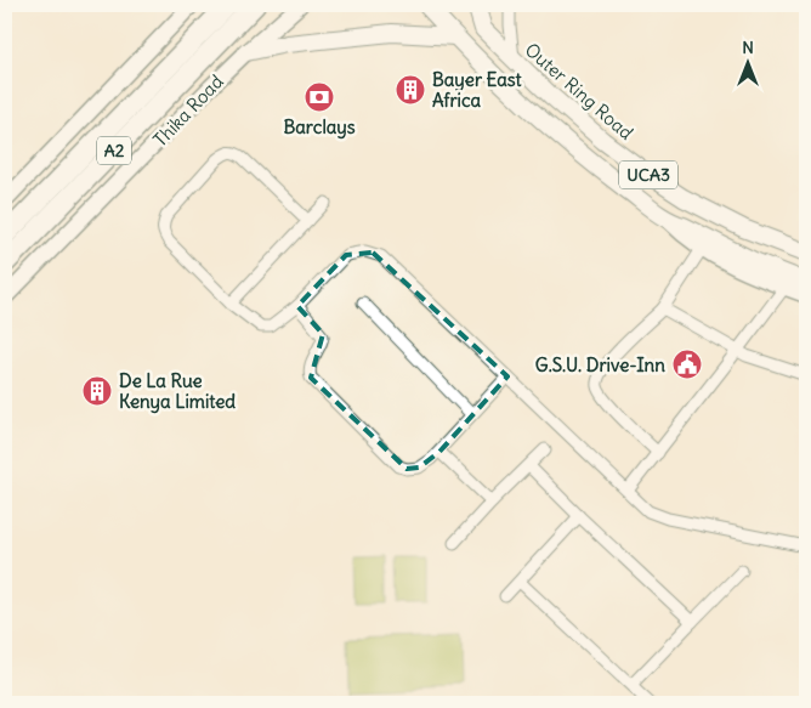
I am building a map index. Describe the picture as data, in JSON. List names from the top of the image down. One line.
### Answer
{"streets":{"highway":["Thika Road","A2"],"main road":["Outer Ring Road","UCA3"]},"places":{"building":["Bayer East Africa","De La Rue Kenya Limited"],"bank":["Barclays"],"public building":["G.S.U. Drive-Inn"]},"north":"top"}
